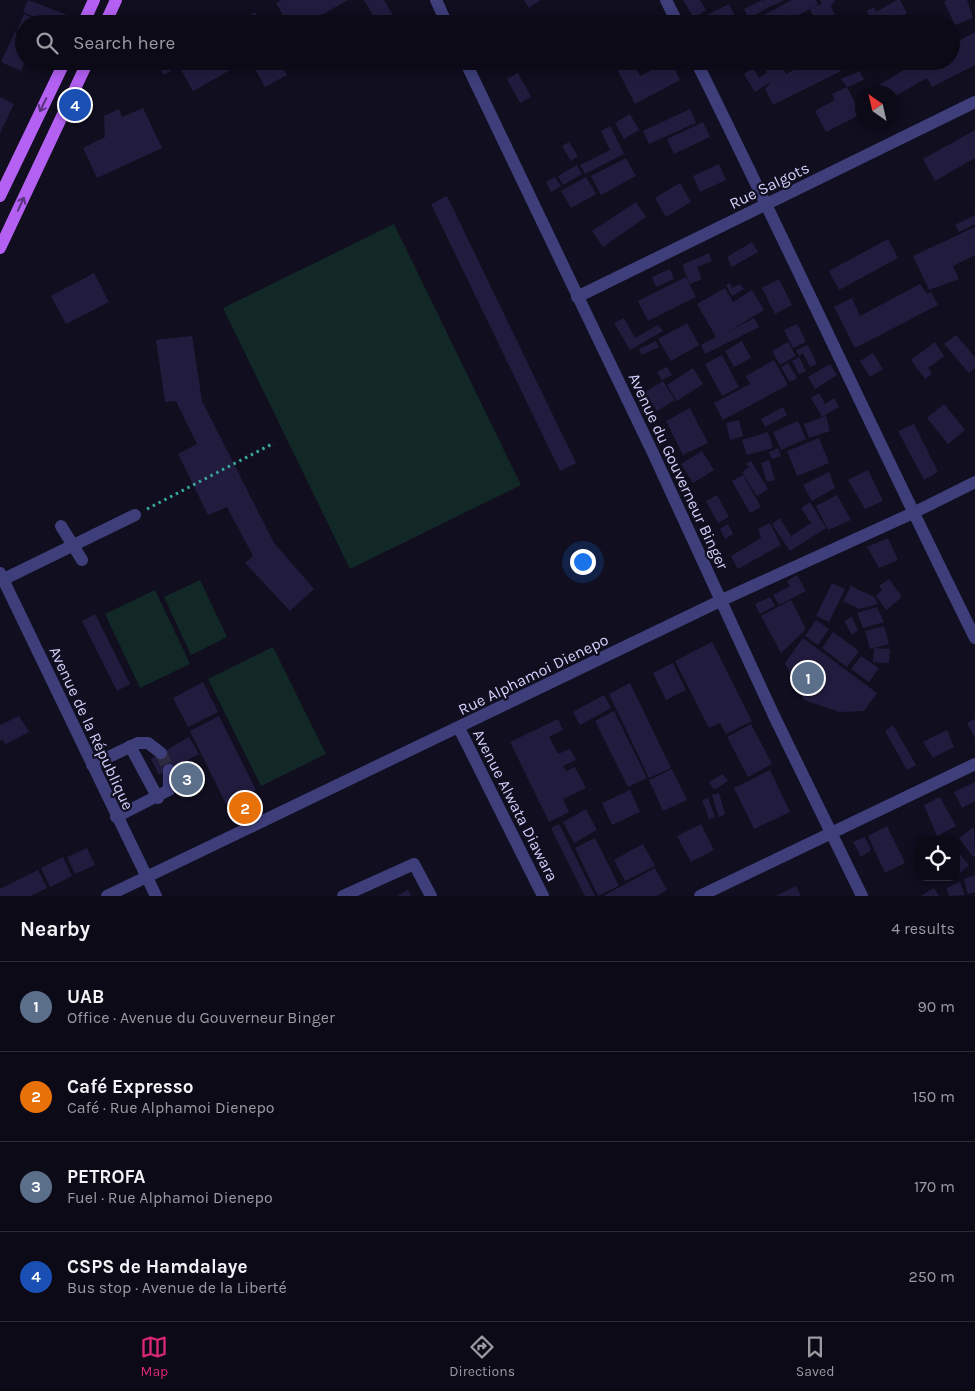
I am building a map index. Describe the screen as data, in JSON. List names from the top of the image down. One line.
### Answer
{"streets":{"street":["Rue Salgots","Avenue du Gouverneur Binger","Rue Alphamoi Dienepo","Avenue de la République","Avenue Alwata Diawara"]},"crossings":[["Rue Salgots","Avenue du Gouverneur Binger"],["Avenue du Gouverneur Binger","Rue Alphamoi Dienepo"],["Rue Alphamoi Dienepo","Avenue de la République"],["Rue Alphamoi Dienepo","Avenue Alwata Diawara"]],"north":"top left","page":{"search":"Search here","pins":["4","1","3","2"],"heading":["Nearby","4 results"],"list":[{"mark":"1","name":"UAB","note":"Office · Avenue du Gouverneur Binger","value":"90 m"},{"mark":"2","name":"Café Expresso","note":"Café · Rue Alphamoi Dienepo","value":"150 m"},{"mark":"3","name":"PETROFA","note":"Fuel · Rue Alphamoi Dienepo","value":"170 m"},{"mark":"4","name":"CSPS de Hamdalaye","note":"Bus stop · Avenue de la Liberté","value":"250 m"}],"nav":["Map","Directions","Saved"]}}
